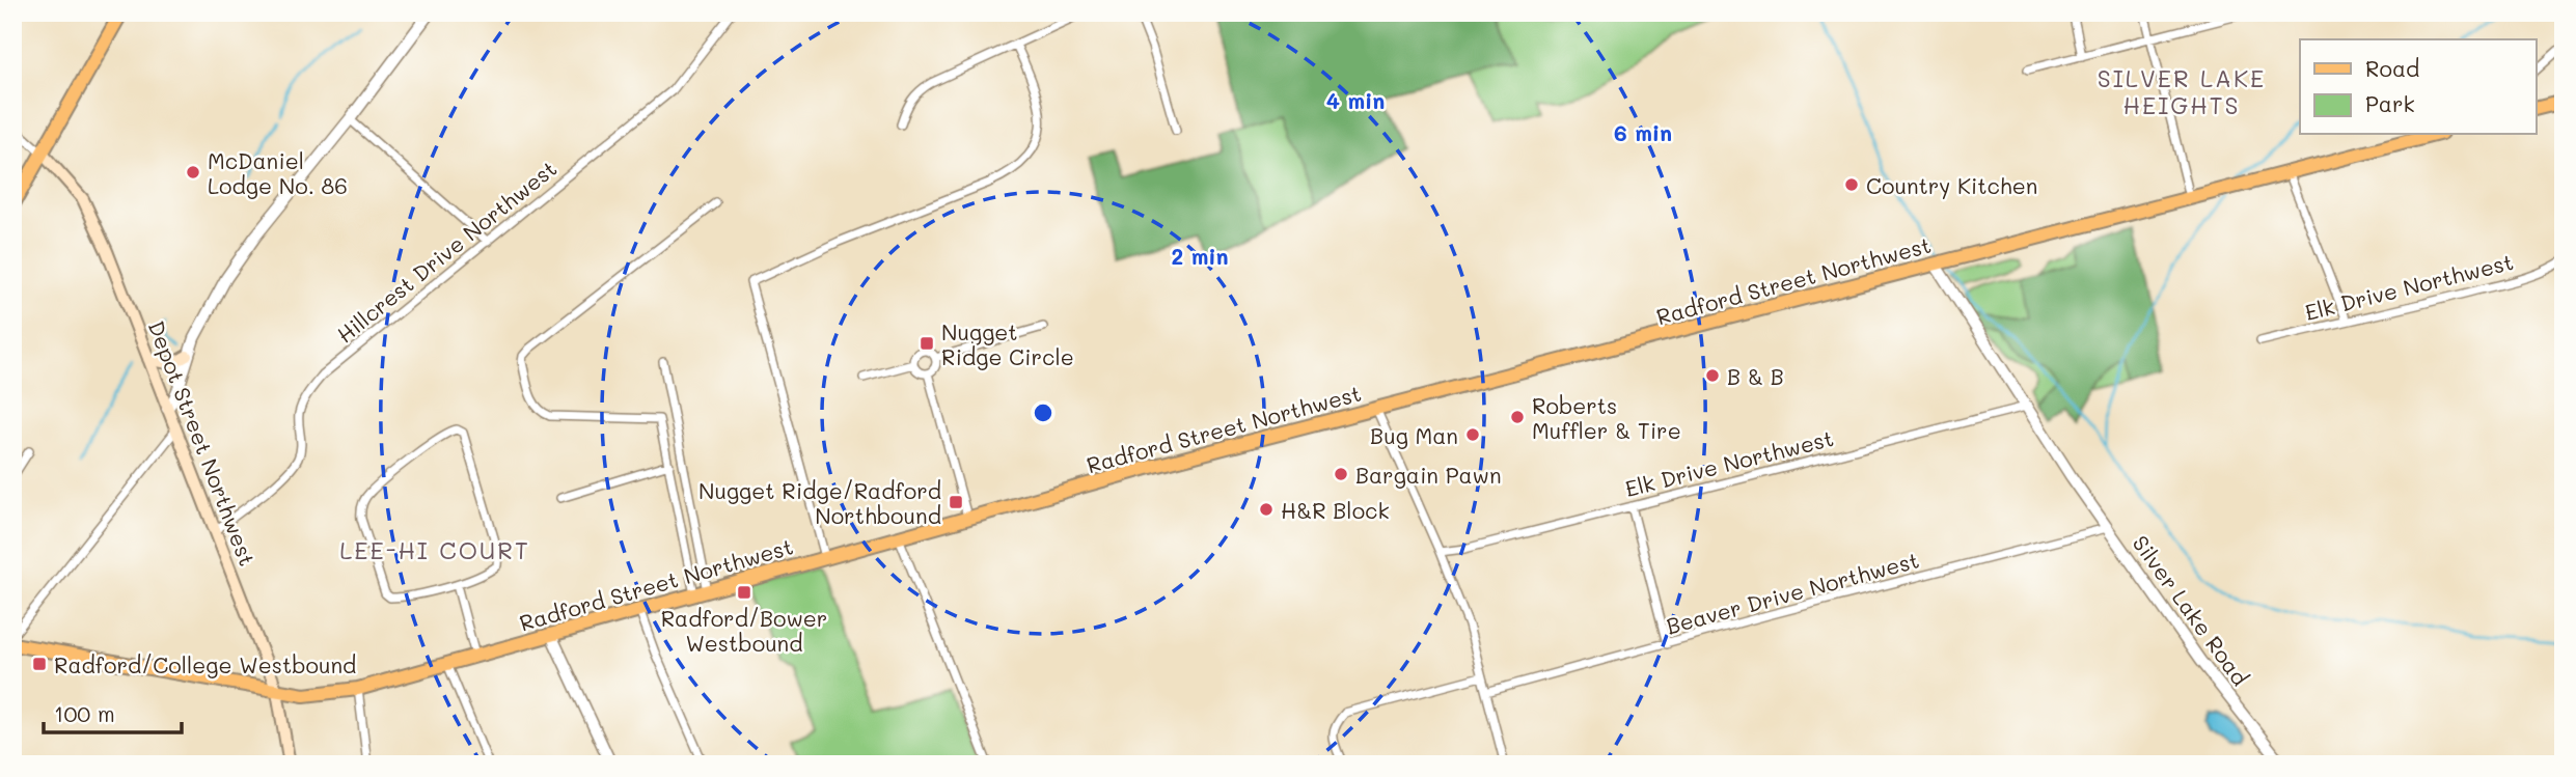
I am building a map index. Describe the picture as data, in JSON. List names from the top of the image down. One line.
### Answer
{"streets":{"main road":["Radford Street Northwest","Depot Street Northwest"],"street":["Hillcrest Drive Northwest","Elk Drive Northwest","Beaver Drive Northwest","Silver Lake Road"]},"crossings":[["Hillcrest Drive Northwest","Depot Street Northwest"],["Radford Street Northwest","Depot Street Northwest"],["Radford Street Northwest","Silver Lake Road"],["Elk Drive Northwest","Silver Lake Road"],["Beaver Drive Northwest","Silver Lake Road"]],"districts":["SILVER LAKE HEIGHTS","LEE-HI COURT"],"places":{"other":["McDaniel Lodge No. 86","Country Kitchen","B & B","Roberts Muffler & Tire","Bug Man","Bargain Pawn","H&R Block"],"transit":["Nugget Ridge Circle","Nugget Ridge/Radford Northbound","Radford/Bower Westbound","Radford/College Westbound"]},"legend":["Road","Park"],"scale_bar":"100 m","rings":["4 min","6 min","2 min"]}
